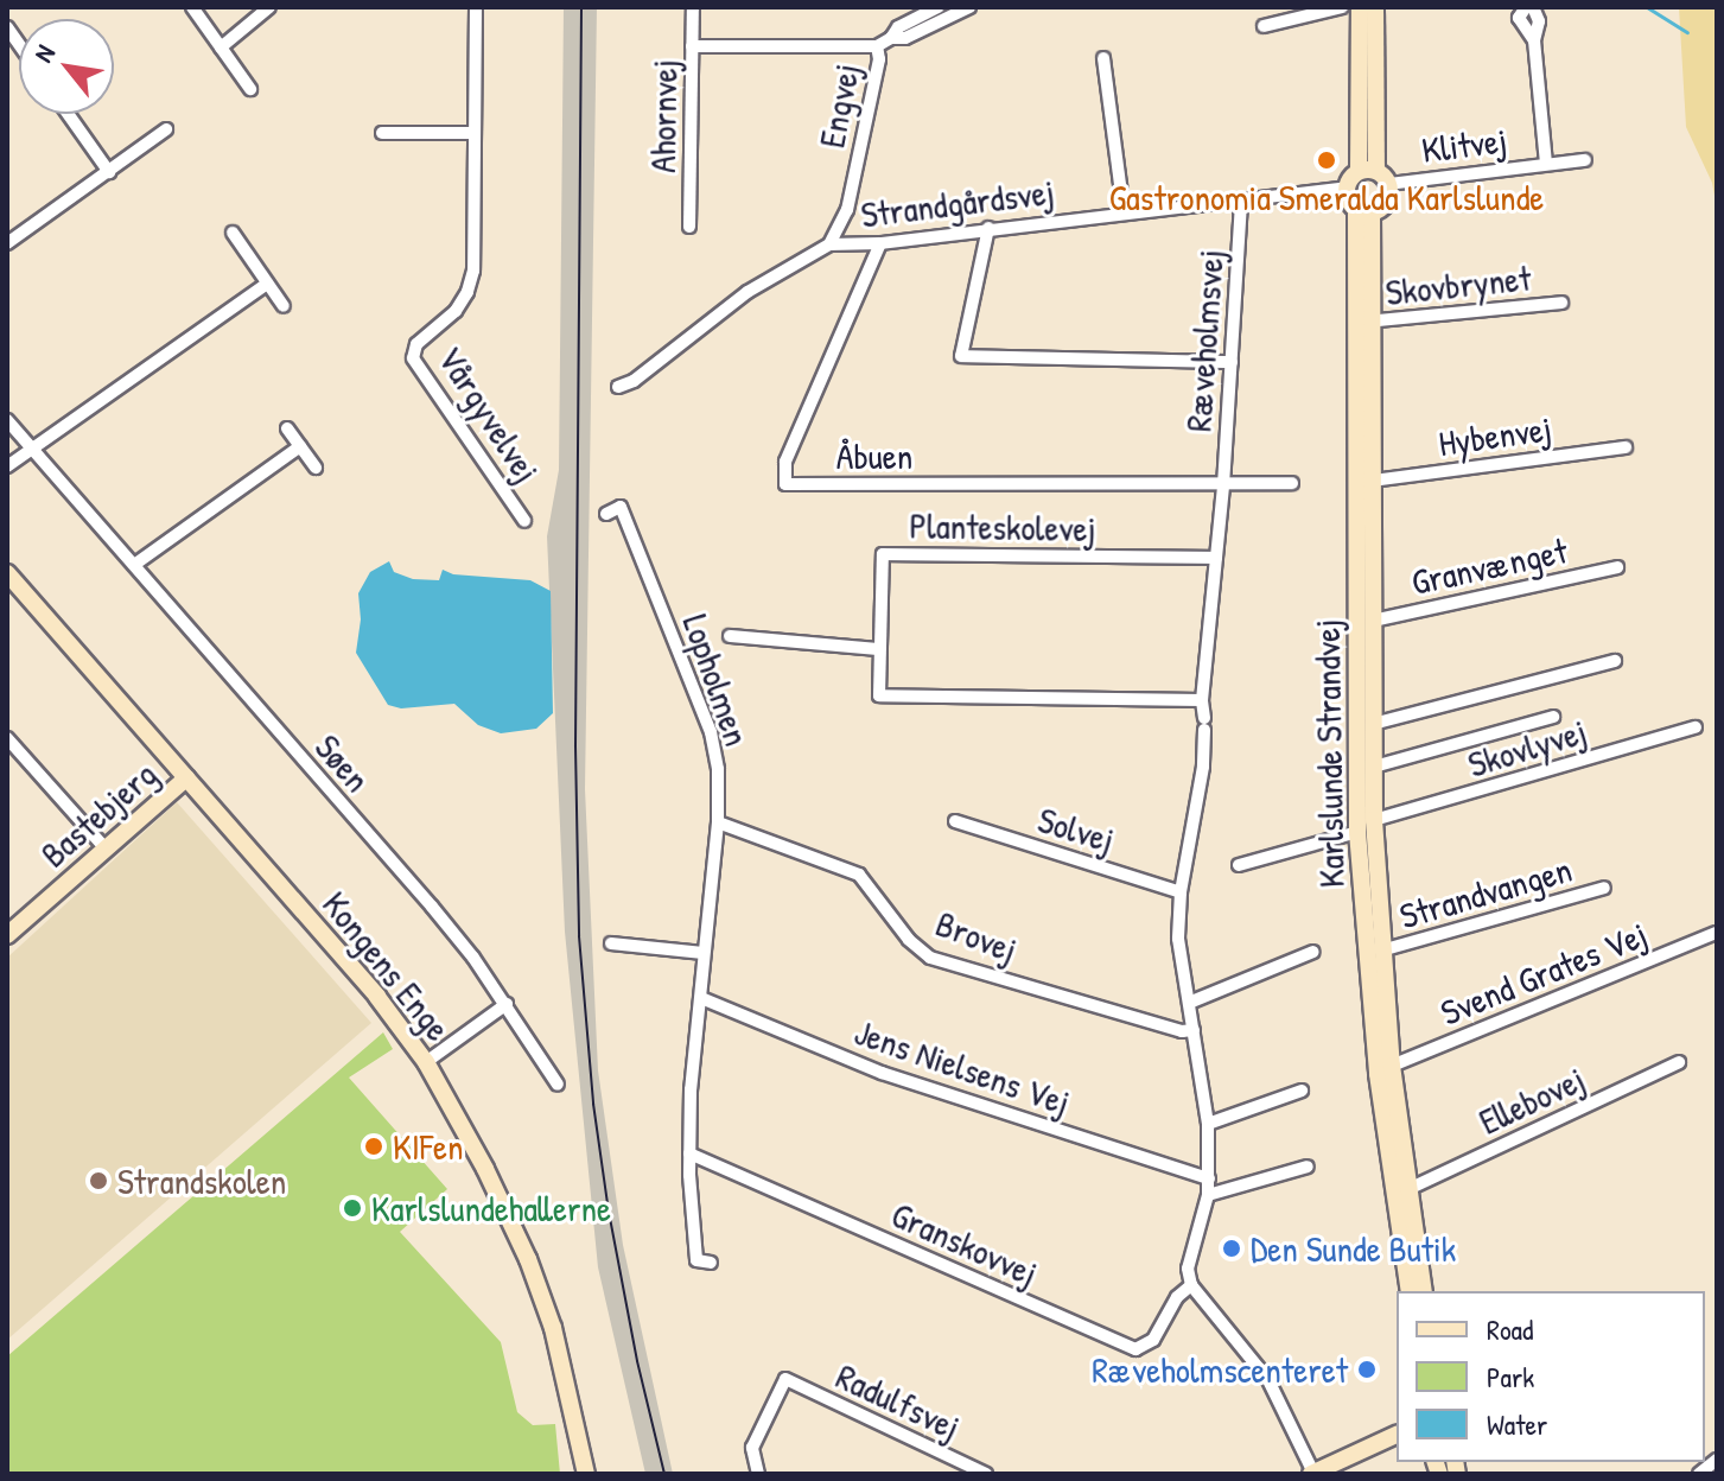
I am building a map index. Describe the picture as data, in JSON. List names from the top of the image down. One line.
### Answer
{"streets":{"main road":["Karlslunde Strandvej","Bastebjerg","Kongens Enge"],"street":["Engvej","Ahornvej","Klitvej","Strandgårdsvej","Skovbrynet","Ræveholmsvej","Vårgyvelvej","Hybenvej","Åbuen","Planteskolevej","Granvænget","Lopholmen","Skovlyvej","Søen","Solvej","Strandvangen","Brovej","Svend Grates Vej","Jens Nielsens Vej","Ellebovej","Granskovvej","Radulfsvej"]},"crossings":[["Engvej","Strandgårdsvej"],["Strandgårdsvej","Ræveholmsvej"],["Strandgårdsvej","Åbuen"],["Skovbrynet","Karlslunde Strandvej"],["Ræveholmsvej","Åbuen"],["Ræveholmsvej","Planteskolevej"],["Ræveholmsvej","Solvej"],["Ræveholmsvej","Brovej"],["Ræveholmsvej","Jens Nielsens Vej"],["Ræveholmsvej","Granskovvej"],["Hybenvej","Karlslunde Strandvej"],["Granvænget","Karlslunde Strandvej"],["Lopholmen","Brovej"],["Lopholmen","Jens Nielsens Vej"],["Lopholmen","Granskovvej"],["Skovlyvej","Karlslunde Strandvej"],["Karlslunde Strandvej","Strandvangen"],["Karlslunde Strandvej","Svend Grates Vej"],["Karlslunde Strandvej","Ellebovej"],["Bastebjerg","Kongens Enge"]],"places":["Gastronomia Smeralda Karlslunde","KIFen","Strandskolen","Karlslundehallerne","Den Sunde Butik","Ræveholmscenteret"],"legend":["Road","Park","Water"],"north":"top left"}
